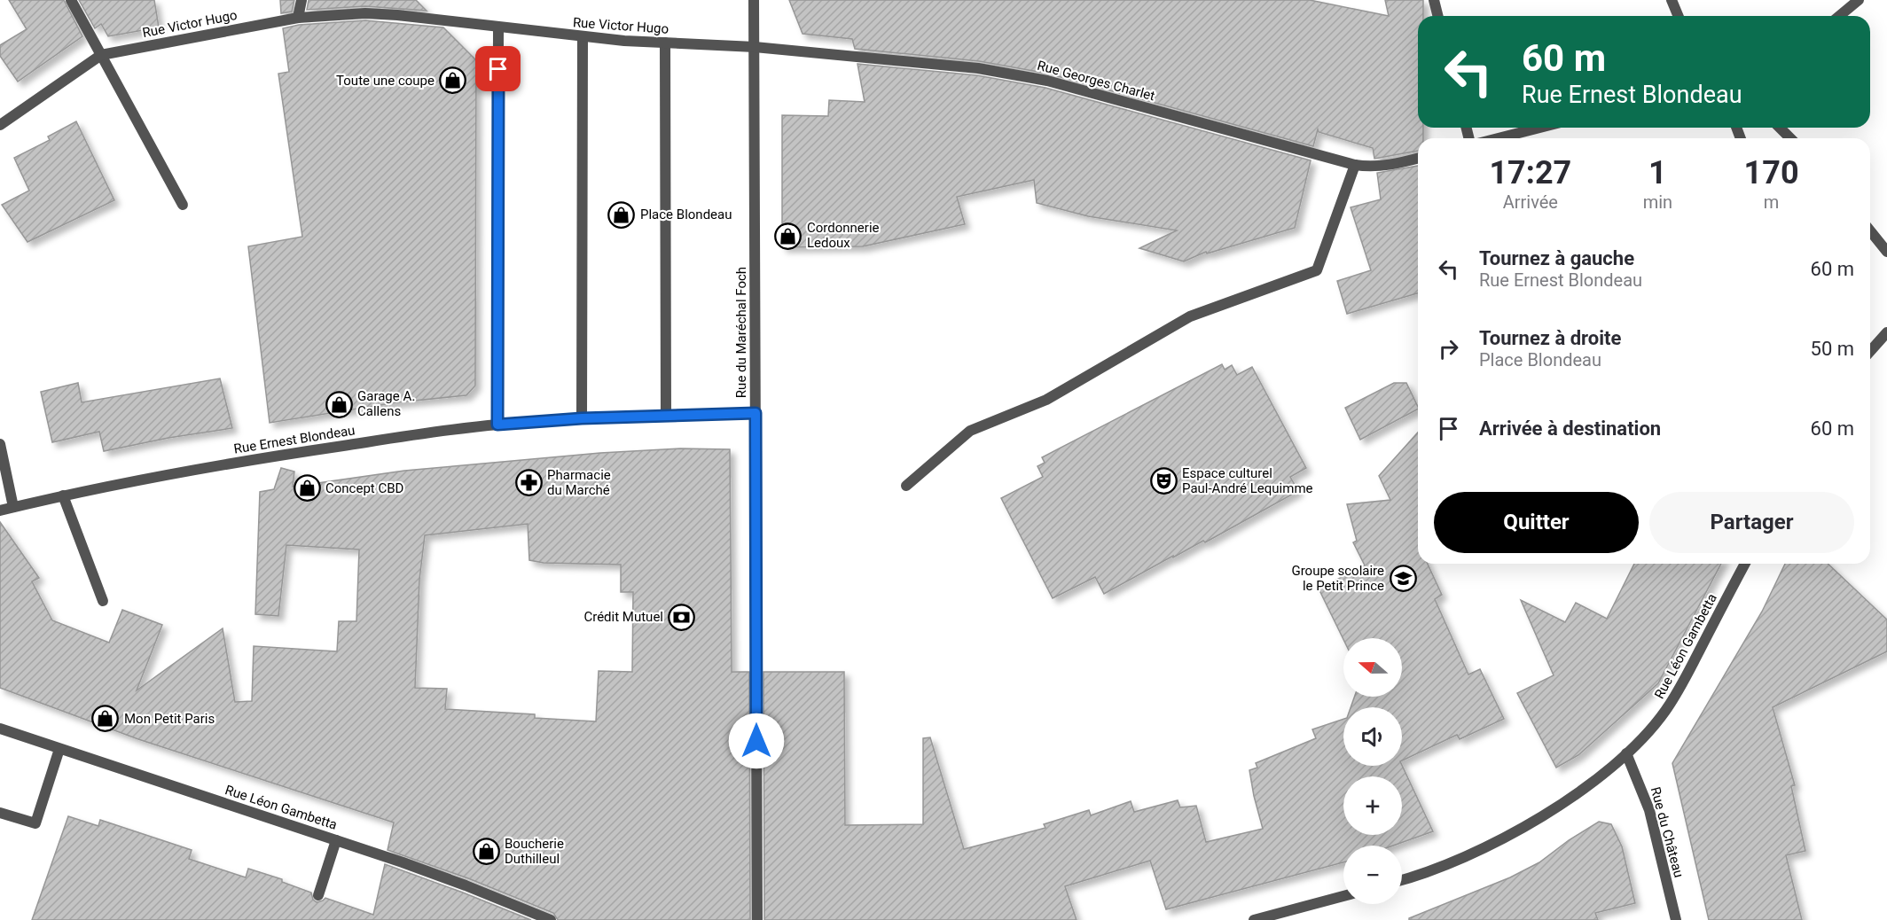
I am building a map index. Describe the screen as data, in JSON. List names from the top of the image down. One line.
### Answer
{"streets":{"street":["Rue Victor Hugo","Rue Georges Charlet","Rue du Maréchal Foch","Rue Ernest Blondeau","Rue Léon Gambetta","Rue du Château"]},"crossings":[["Rue Victor Hugo","Rue Georges Charlet"],["Rue Victor Hugo","Rue du Maréchal Foch"],["Rue Georges Charlet","Rue du Maréchal Foch"],["Rue du Maréchal Foch","Rue Ernest Blondeau"],["Rue Léon Gambetta","Rue du Château"]],"places":{"shop":["Toute une coupe","Place Blondeau","Cordonnerie Ledoux","Garage A. Callens","Concept CBD","Mon Petit Paris","Boucherie Duthilleul"],"theatre":["Espace culturel Paul-André Lequimme"],"pharmacy":["Pharmacie du Marché"],"school or university":["Groupe scolaire le Petit Prince"],"bank":["Crédit Mutuel"]},"north":"left","page":{"turn":["60 m","Rue Ernest Blondeau"],"eta":["17:27","Arrivée","1","min","170","m"],"list":[{"name":"Tournez à gauche","note":"Rue Ernest Blondeau","value":"60 m"},{"name":"Tournez à droite","note":"Place Blondeau","value":"50 m"},{"name":"Arrivée à destination","value":"60 m"}],"buttons":["Quitter","Partager"],"map_buttons":["+","−"]}}
